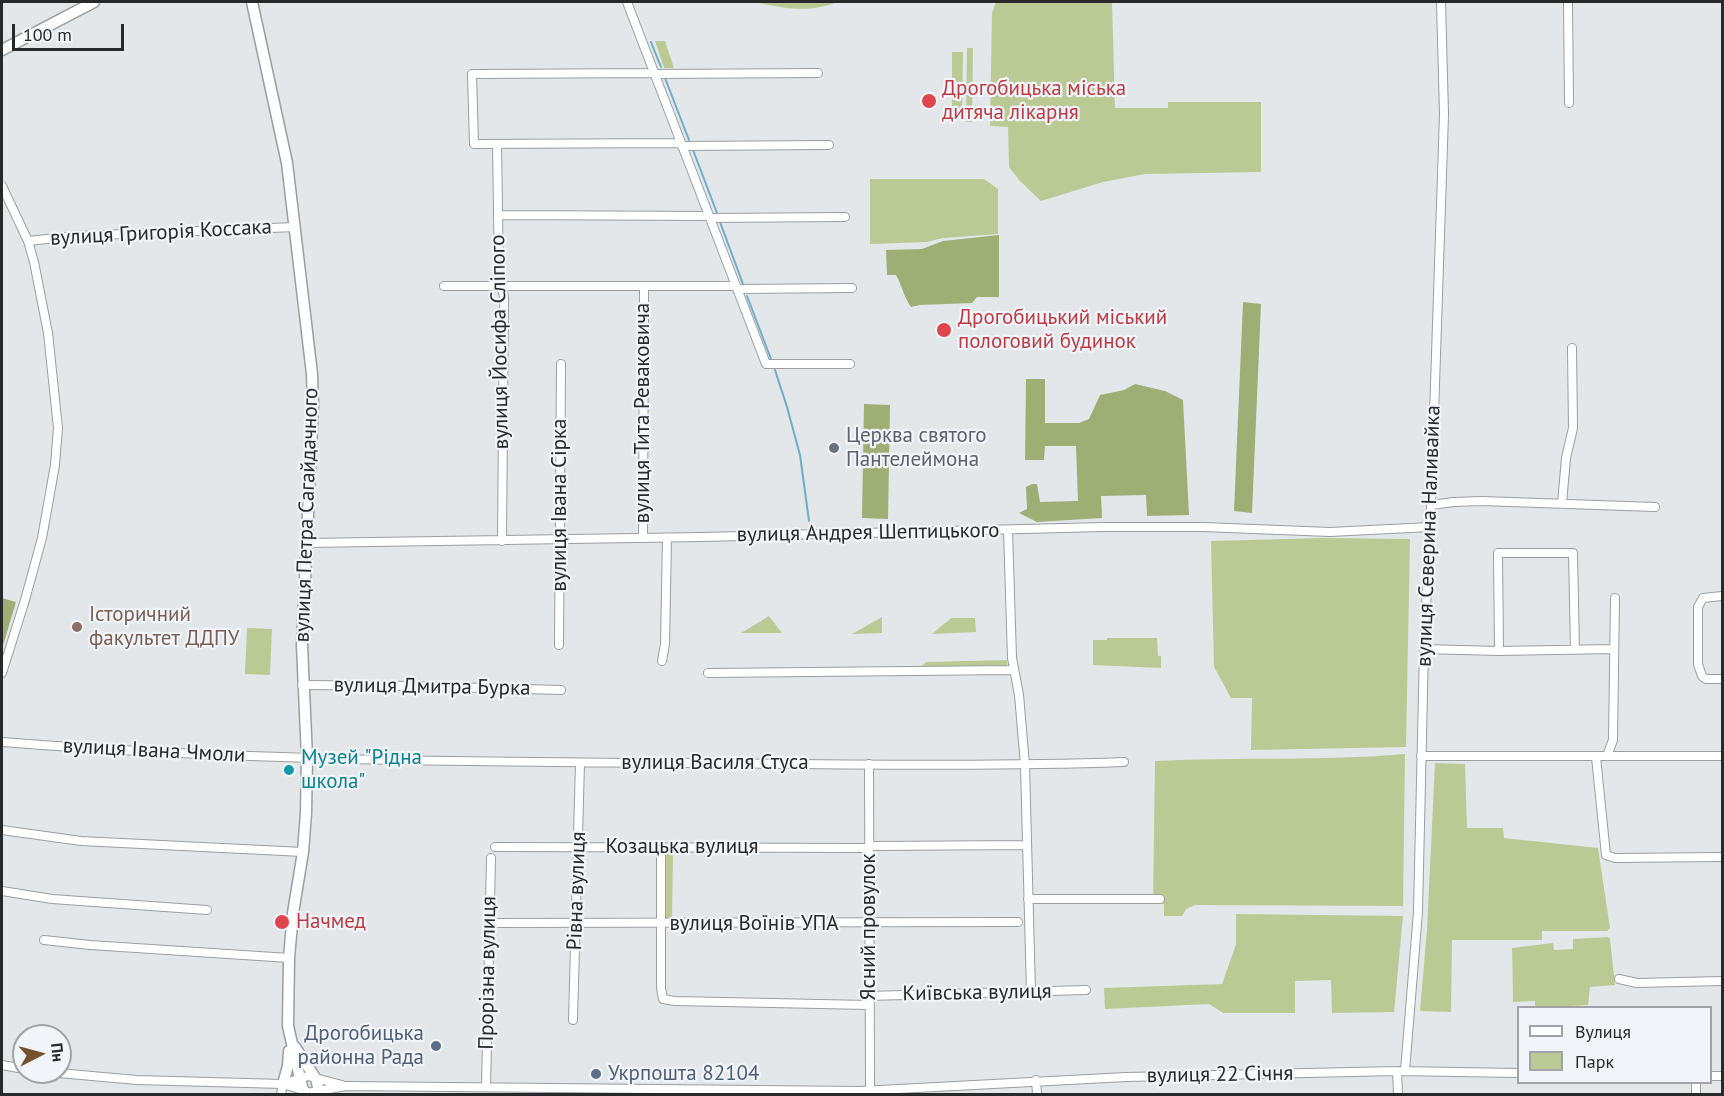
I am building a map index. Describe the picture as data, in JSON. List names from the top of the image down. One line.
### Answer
{"streets":{"main road":["вулиця Петра Сагайдачного"],"street":["вулиця Григорія Коссака","вулиця Йосифа Сліпого","вулиця Тита Реваковича","вулиця Івана Сірка","вулиця Андрея Шептицького","вулиця Северина Наливайка","вулиця Дмитра Бурка","вулиця Івана Чмоли","вулиця Василя Стуса","Козацька вулиця","Рівна вулиця","вулиця Воїнів УПА","Ясний провулок","Прорізна вулиця","Київська вулиця","вулиця 22 Січня"]},"crossings":[["вулиця Григорія Коссака","вулиця Петра Сагайдачного"],["вулиця Йосифа Сліпого","вулиця Андрея Шептицького"],["вулиця Тита Реваковича","вулиця Андрея Шептицького"],["вулиця Івана Сірка","вулиця Андрея Шептицького"],["вулиця Петра Сагайдачного","вулиця Андрея Шептицького"],["вулиця Петра Сагайдачного","вулиця Дмитра Бурка"],["вулиця Петра Сагайдачного","вулиця Івана Чмоли"],["вулиця Петра Сагайдачного","вулиця Василя Стуса"],["вулиця Андрея Шептицького","вулиця Северина Наливайка"],["вулиця Северина Наливайка","вулиця 22 Січня"],["вулиця Івана Чмоли","вулиця Василя Стуса"],["вулиця Василя Стуса","Рівна вулиця"],["вулиця Василя Стуса","Ясний провулок"],["Козацька вулиця","Рівна вулиця"],["Козацька вулиця","Ясний провулок"],["Рівна вулиця","вулиця Воїнів УПА"],["вулиця Воїнів УПА","Ясний провулок"],["вулиця Воїнів УПА","Прорізна вулиця"],["вулиця Воїнів УПА","Київська вулиця"],["Ясний провулок","Київська вулиця"],["Ясний провулок","вулиця 22 Січня"],["Прорізна вулиця","вулиця 22 Січня"]],"places":["Дрогобицька міська дитяча лікарня","Дрогобицький міський пологовий будинок","Церква святого Пантелеймона","Історичний факультет ДДПУ","Музей \"Рідна школа\"","Начмед","Дрогобицька районна Рада","Укрпошта 82104"],"legend":["Вулиця","Парк"],"scale_bar":"100 m","north":"right"}
